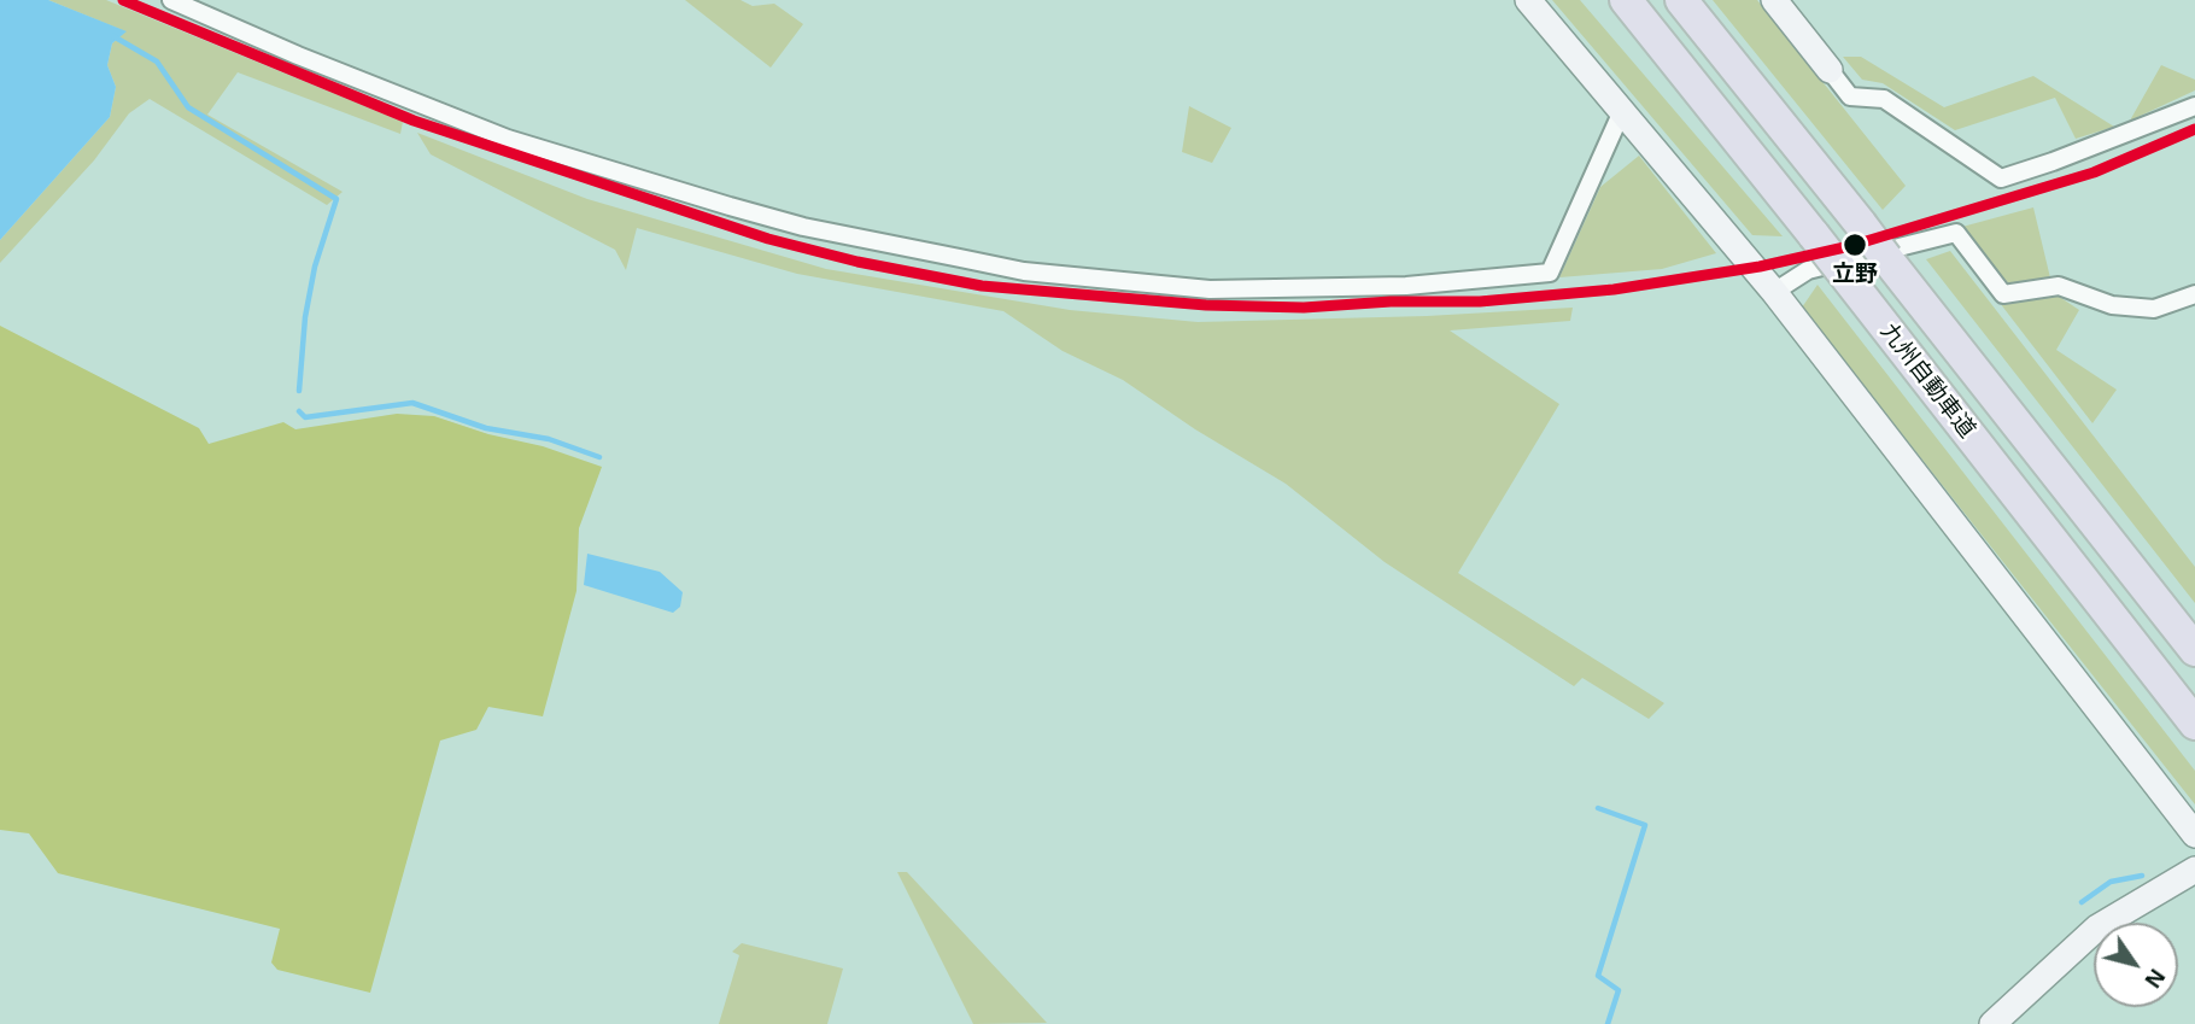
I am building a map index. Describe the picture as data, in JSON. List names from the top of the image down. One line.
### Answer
{"streets":{"highway":["九州自動車道"]},"places":["立野"],"north":"bottom right"}
